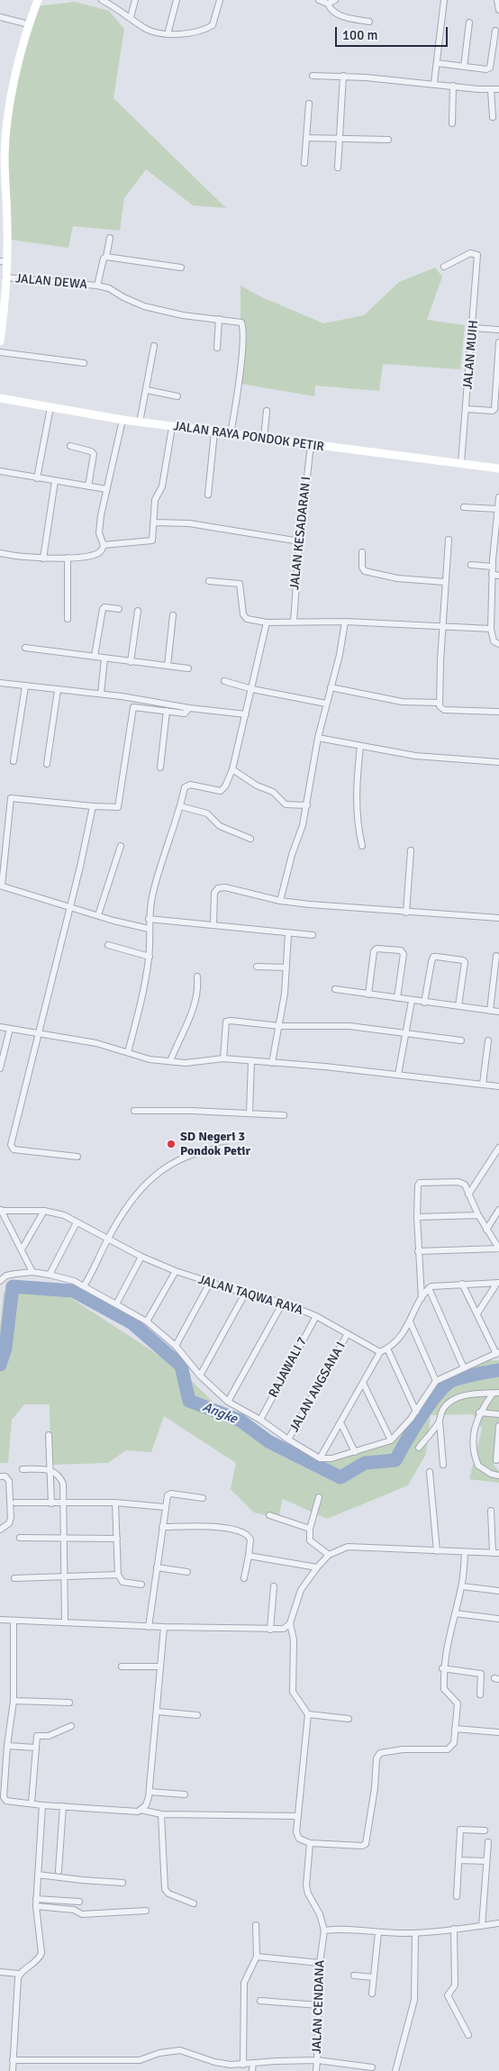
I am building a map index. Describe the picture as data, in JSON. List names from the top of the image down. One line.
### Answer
{"streets":{"main road":["JALAN RAYA PONDOK PETIR"],"street":["JALAN DEWA","JALAN MUIH","JALAN KESADARAN I","JALAN TAQWA RAYA","RAJAWALI 7","JALAN ANGSANA I","JALAN CENDANA"]},"crossings":[["JALAN DEWA","JALAN RAYA PONDOK PETIR"],["JALAN MUIH","JALAN RAYA PONDOK PETIR"],["JALAN RAYA PONDOK PETIR","JALAN KESADARAN I"],["JALAN TAQWA RAYA","RAJAWALI 7"],["JALAN TAQWA RAYA","JALAN ANGSANA I"]],"water":["Angke"],"places":["SD Negeri 3 Pondok Petir"],"scale_bar":"100 m"}
